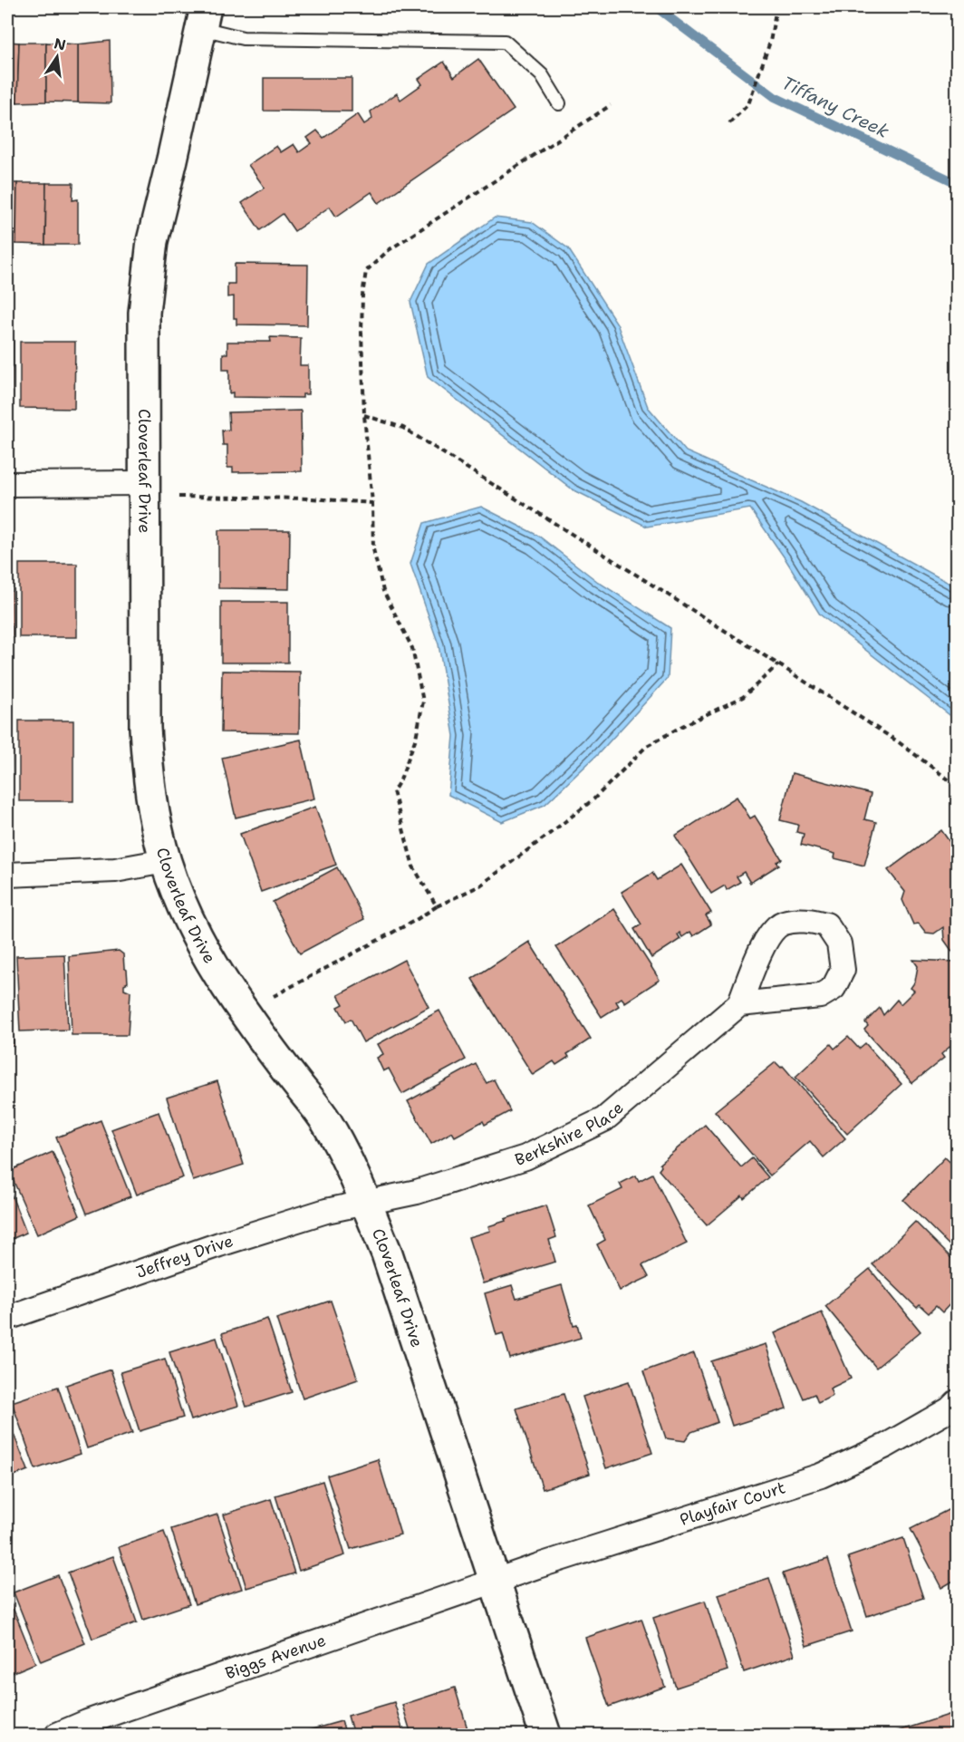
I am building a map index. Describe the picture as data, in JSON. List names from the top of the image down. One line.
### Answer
{"streets":{"street":["Cloverleaf Drive","Berkshire Place","Jeffrey Drive","Playfair Court","Biggs Avenue"]},"crossings":[["Cloverleaf Drive","Berkshire Place"],["Cloverleaf Drive","Jeffrey Drive"],["Cloverleaf Drive","Playfair Court"],["Cloverleaf Drive","Biggs Avenue"],["Berkshire Place","Jeffrey Drive"],["Playfair Court","Biggs Avenue"]],"water":["Tiffany Creek"],"north":"top"}
